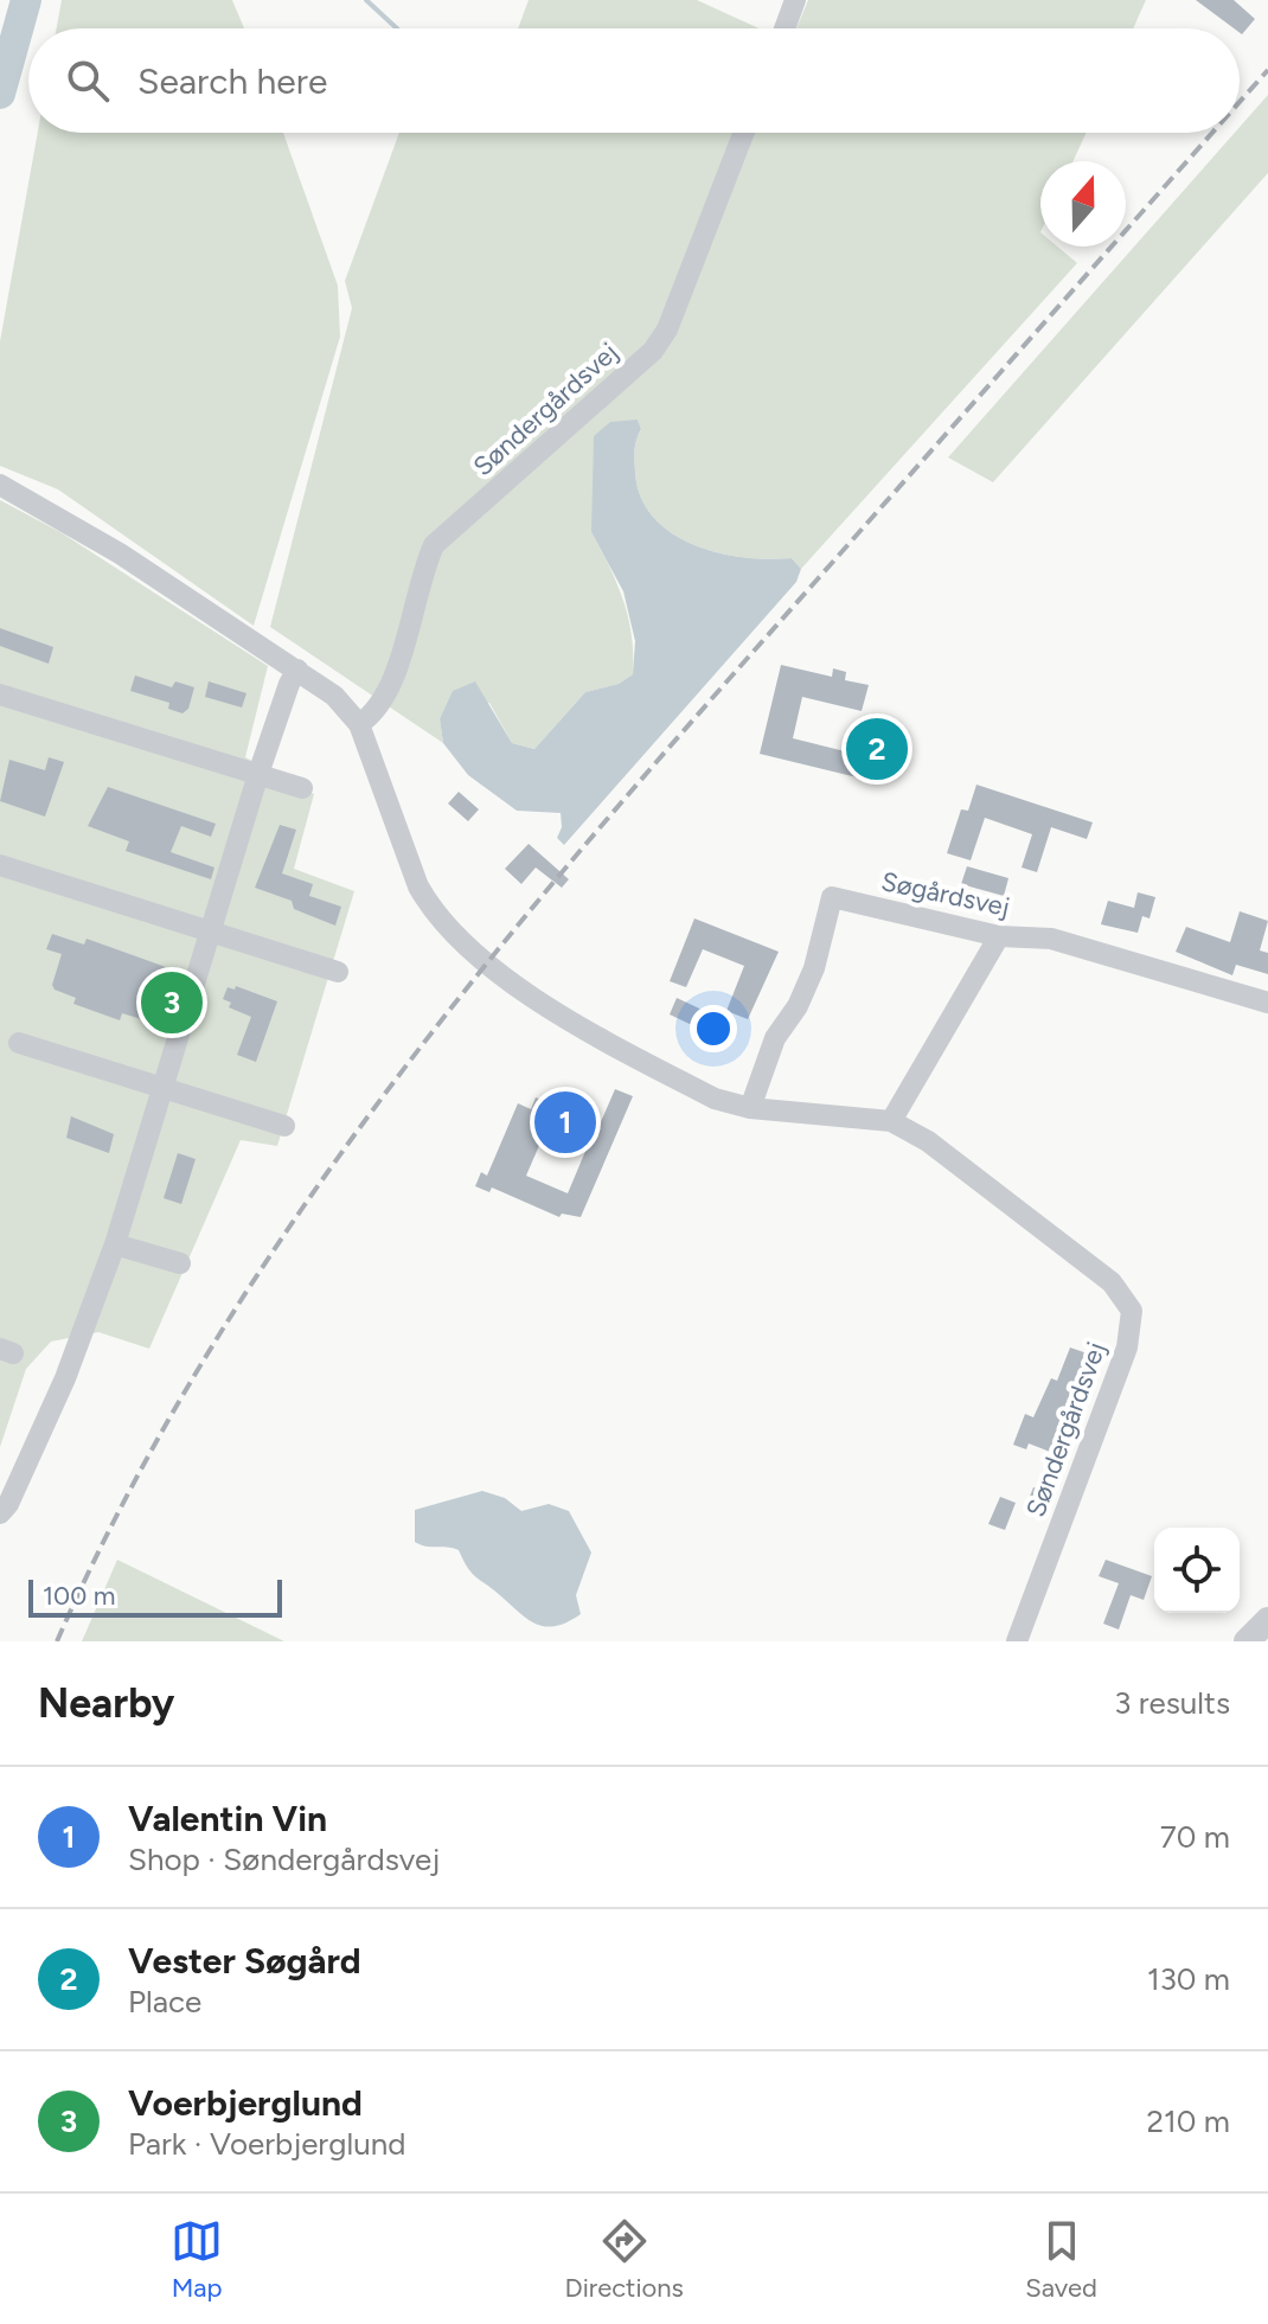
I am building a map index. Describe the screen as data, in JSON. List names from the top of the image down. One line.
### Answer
{"streets":{"street":["Søndergårdsvej","Søgårdsvej"]},"crossings":[["Søndergårdsvej","Søgårdsvej"]],"scale_bar":"100 m","north":"top","page":{"search":"Search here","pins":["2","3","1"],"scale":"100 m","heading":["Nearby","3 results"],"list":[{"mark":"1","name":"Valentin Vin","note":"Shop · Søndergårdsvej","value":"70 m"},{"mark":"2","name":"Vester Søgård","note":"Place","value":"130 m"},{"mark":"3","name":"Voerbjerglund","note":"Park · Voerbjerglund","value":"210 m"}],"nav":["Map","Directions","Saved"]}}
